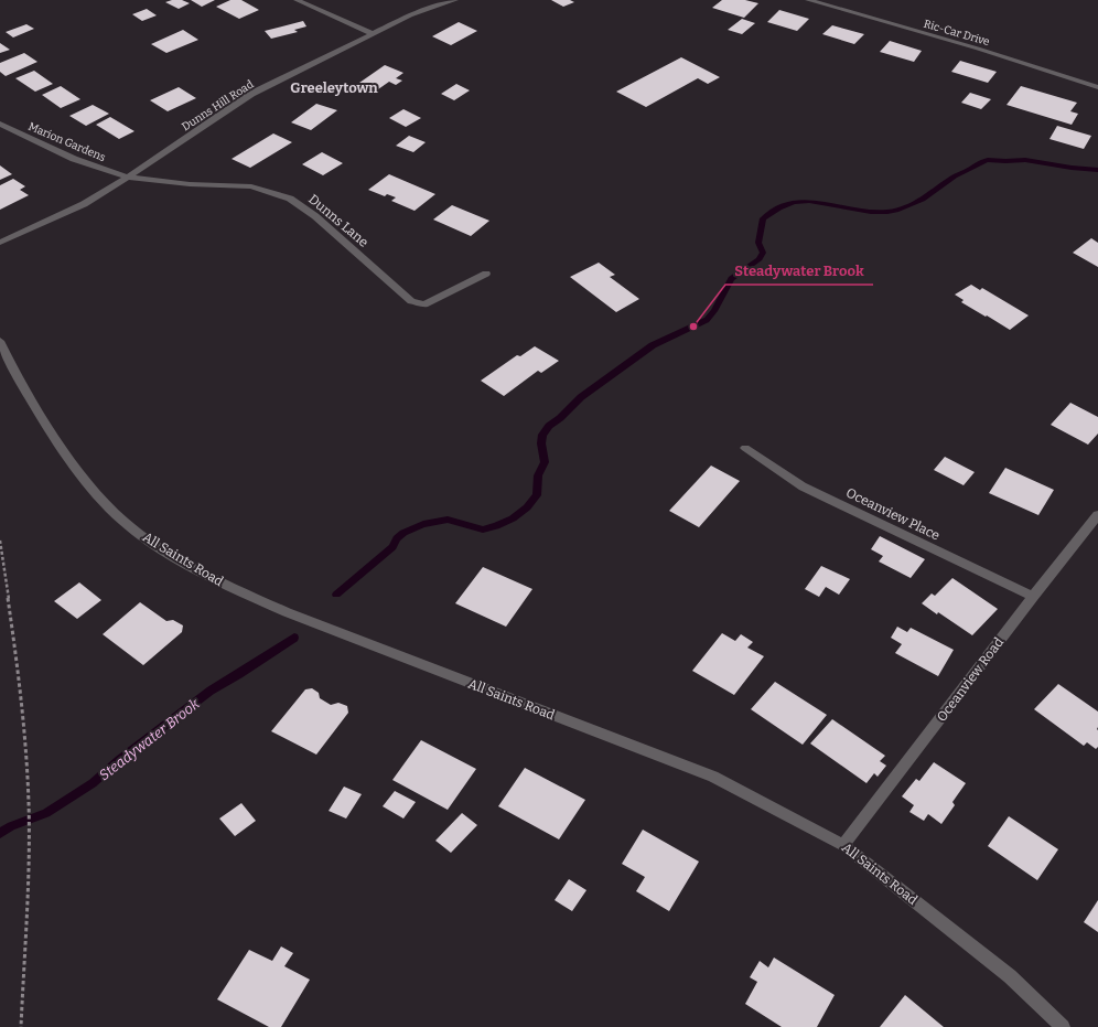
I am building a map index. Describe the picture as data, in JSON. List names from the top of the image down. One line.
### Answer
{"streets":{"street":["Ric-Car Drive","Dunns Hill Road","Marion Gardens","Dunns Lane","Oceanview Place","All Saints Road","Oceanview Road"]},"crossings":[["Dunns Hill Road","Marion Gardens"],["Dunns Hill Road","Dunns Lane"],["Marion Gardens","Dunns Lane"],["Oceanview Place","Oceanview Road"],["All Saints Road","Oceanview Road"]],"districts":["Greeleytown"],"water":["Steadywater Brook"],"places":["Steadywater Brook"]}
